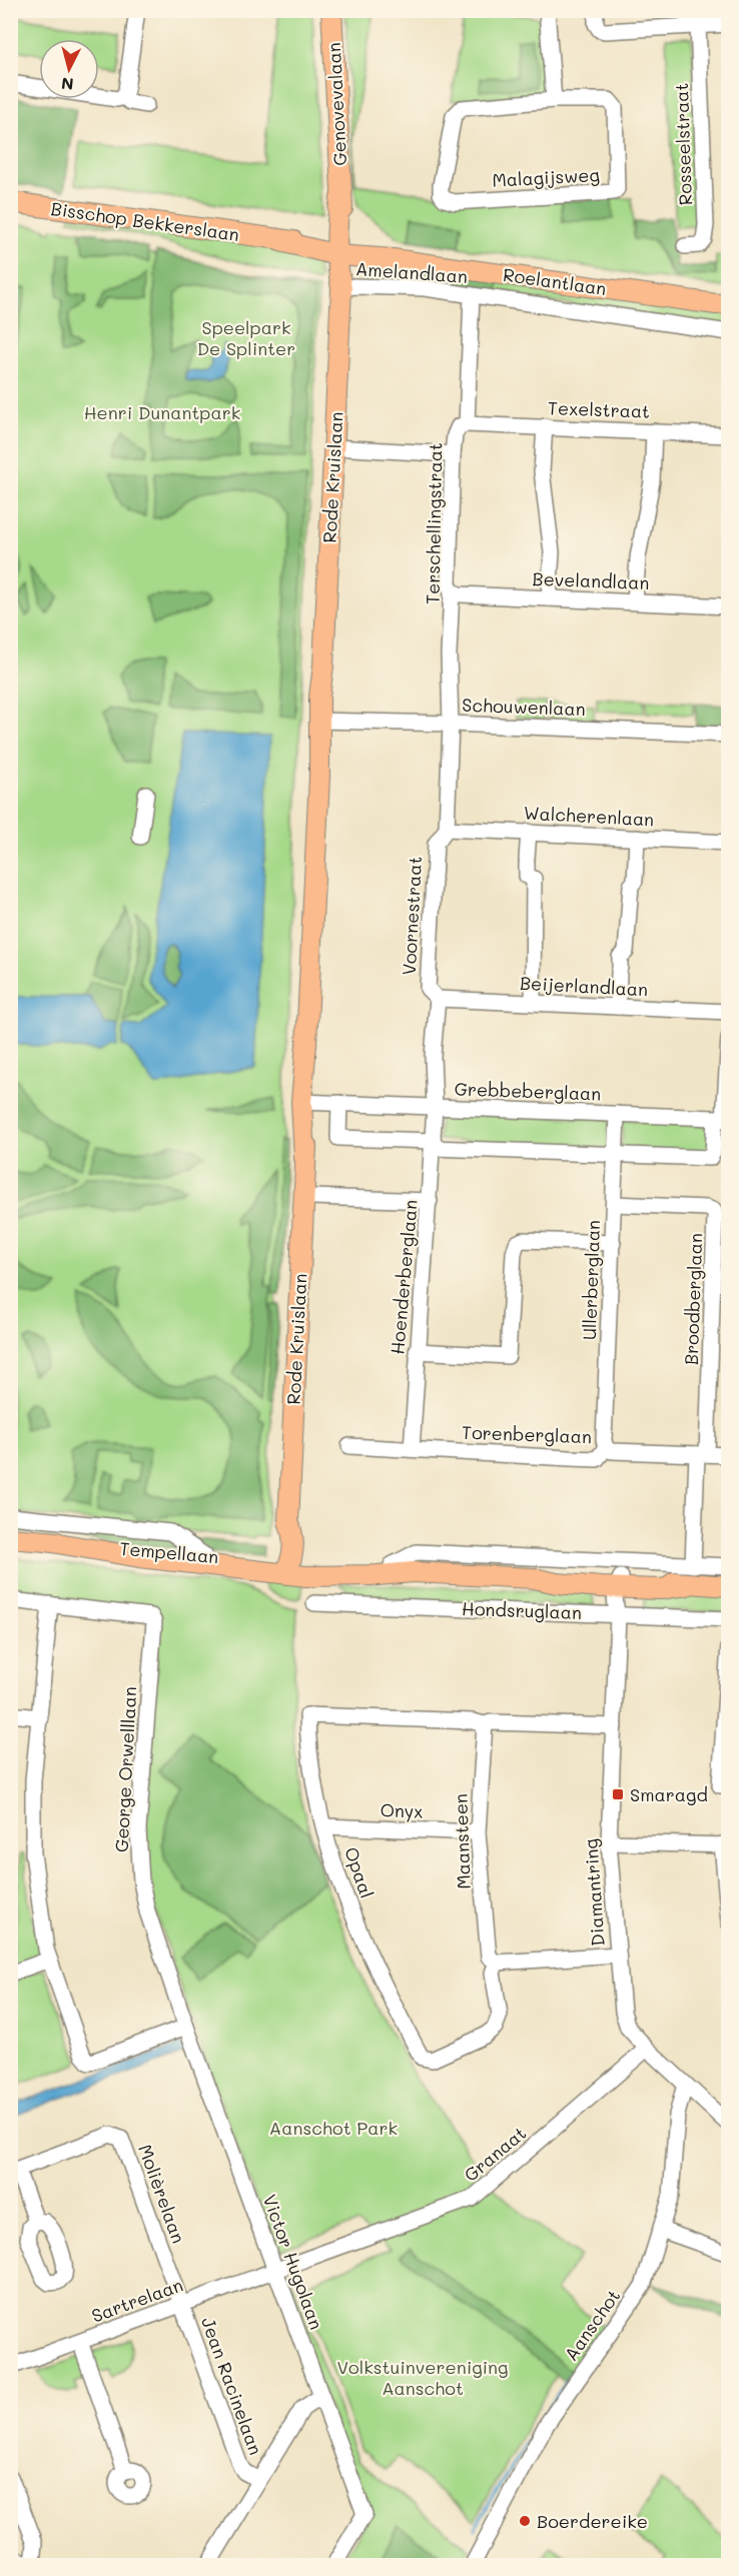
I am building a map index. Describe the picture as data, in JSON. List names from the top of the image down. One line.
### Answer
{"streets":{"main road":["Genovevalaan","Bisschop Bekkerslaan","Roelantlaan","Rode Kruislaan","Tempellaan","Hondsruglaan"],"street":["Rosseelstraat","Malagijsweg","Amelandlaan","Texelstraat","Terschellingstraat","Bevelandlaan","Schouwenlaan","Walcherenlaan","Voornestraat","Beijerlandlaan","Grebbeberglaan","Hoenderberglaan","Ullerberglaan","Broodberglaan","Torenberglaan","George Orwelllaan","Onyx","Maansteen","Opaal","Diamantring","Granaat","Molièrelaan","Victor Hugolaan","Sartrelaan","Aanschot","Jean Racinelaan"]},"crossings":[["Genovevalaan","Bisschop Bekkerslaan"],["Genovevalaan","Roelantlaan"],["Genovevalaan","Rode Kruislaan"],["Bisschop Bekkerslaan","Roelantlaan"],["Bisschop Bekkerslaan","Rode Kruislaan"],["Amelandlaan","Rode Kruislaan"],["Amelandlaan","Terschellingstraat"],["Roelantlaan","Rode Kruislaan"],["Texelstraat","Terschellingstraat"],["Rode Kruislaan","Schouwenlaan"],["Rode Kruislaan","Grebbeberglaan"],["Rode Kruislaan","Tempellaan"],["Rode Kruislaan","Hondsruglaan"],["Terschellingstraat","Bevelandlaan"],["Terschellingstraat","Schouwenlaan"],["Terschellingstraat","Voornestraat"],["Schouwenlaan","Voornestraat"],["Walcherenlaan","Voornestraat"],["Voornestraat","Beijerlandlaan"],["Voornestraat","Grebbeberglaan"],["Voornestraat","Hoenderberglaan"],["Grebbeberglaan","Hoenderberglaan"],["Grebbeberglaan","Ullerberglaan"],["Hoenderberglaan","Torenberglaan"],["Ullerberglaan","Broodberglaan"],["Ullerberglaan","Torenberglaan"],["Broodberglaan","Torenberglaan"],["Tempellaan","Hondsruglaan"],["Hondsruglaan","Diamantring"],["George Orwelllaan","Victor Hugolaan"],["Onyx","Maansteen"],["Onyx","Opaal"],["Maansteen","Opaal"],["Diamantring","Granaat"],["Diamantring","Aanschot"],["Granaat","Victor Hugolaan"],["Granaat","Sartrelaan"],["Molièrelaan","Sartrelaan"],["Molièrelaan","Jean Racinelaan"],["Victor Hugolaan","Sartrelaan"],["Sartrelaan","Jean Racinelaan"]],"parks":["Speelpark De Splinter","Henri Dunantpark","Aanschot Park","Volkstuinvereniging Aanschot"],"places":{"transit":["Smaragd"],"other":["Boerdereike"]},"north":"bottom"}
